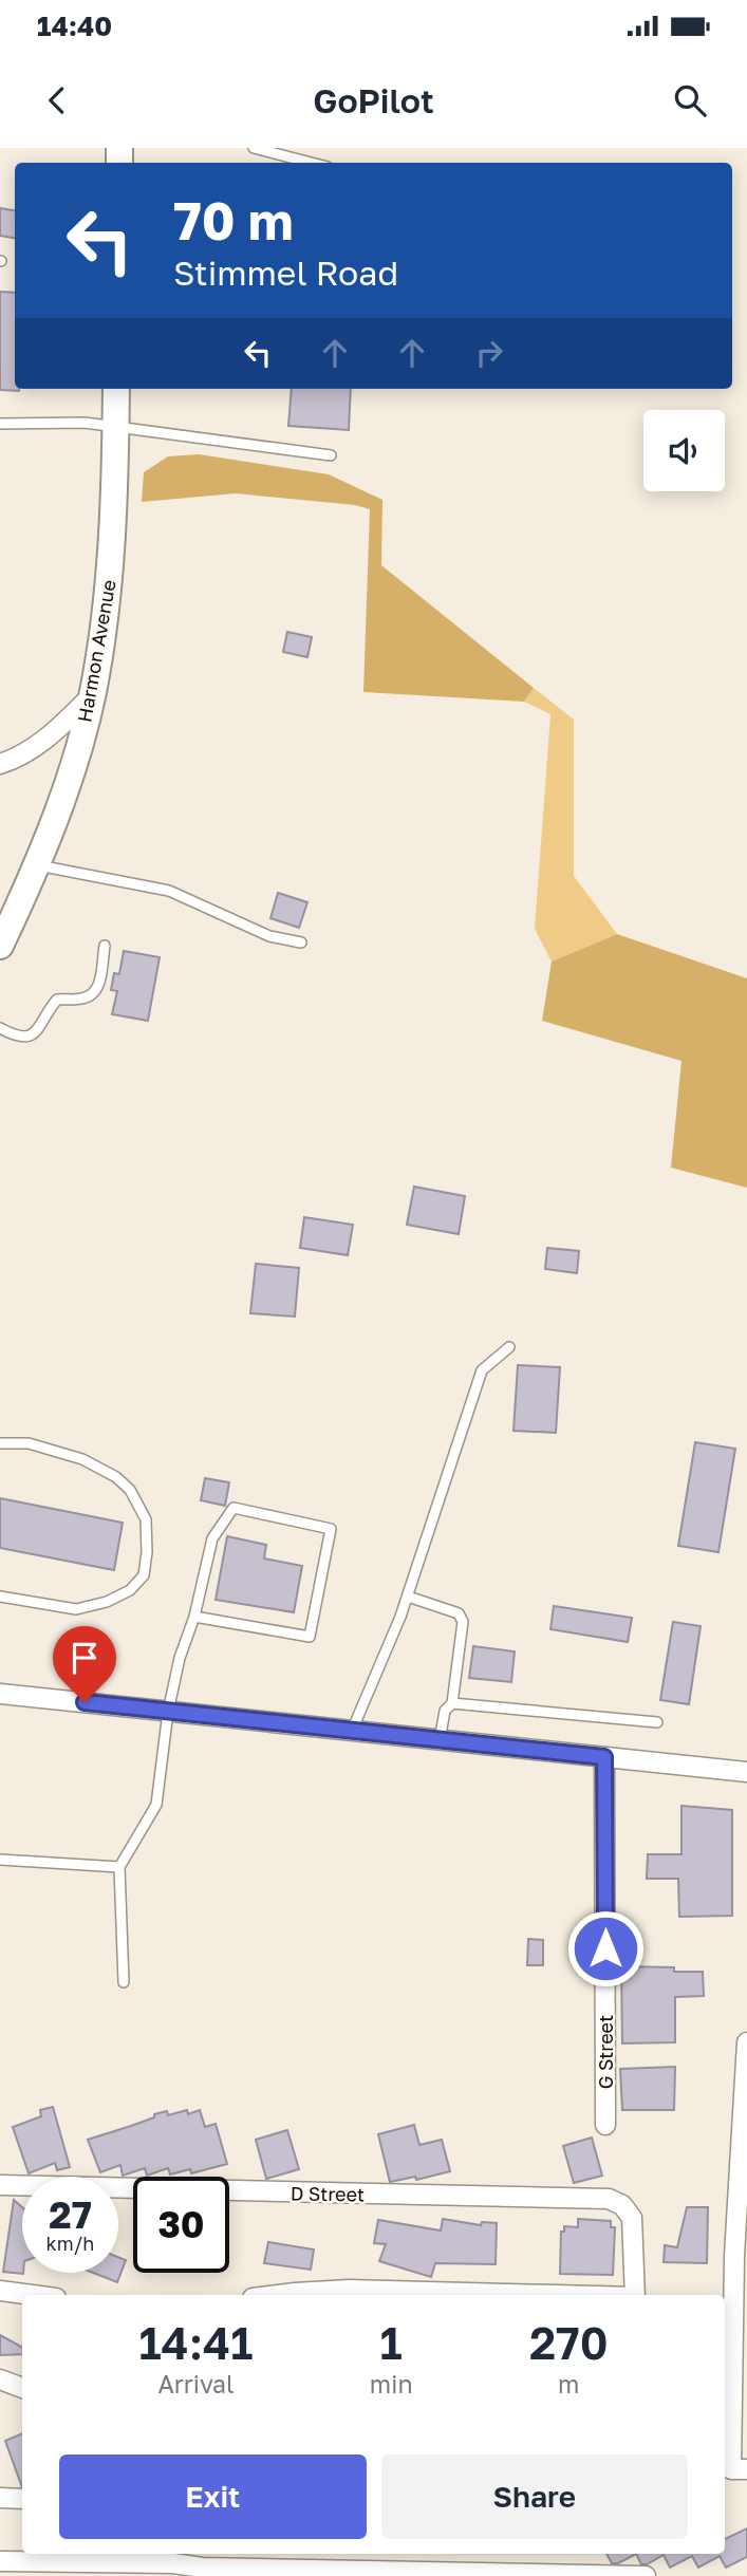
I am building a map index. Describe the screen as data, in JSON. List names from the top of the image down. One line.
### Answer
{"streets":{"main road":["Harmon Avenue"],"street":["G Street","D Street"]},"page":{"status":"14:40","header":"GoPilot","turn":["70 m","Stimmel Road"],"speed":"27 km/h","limit":"30","eta":["14:41","Arrival","1","min","270","m"],"buttons":["Exit","Share"]}}
